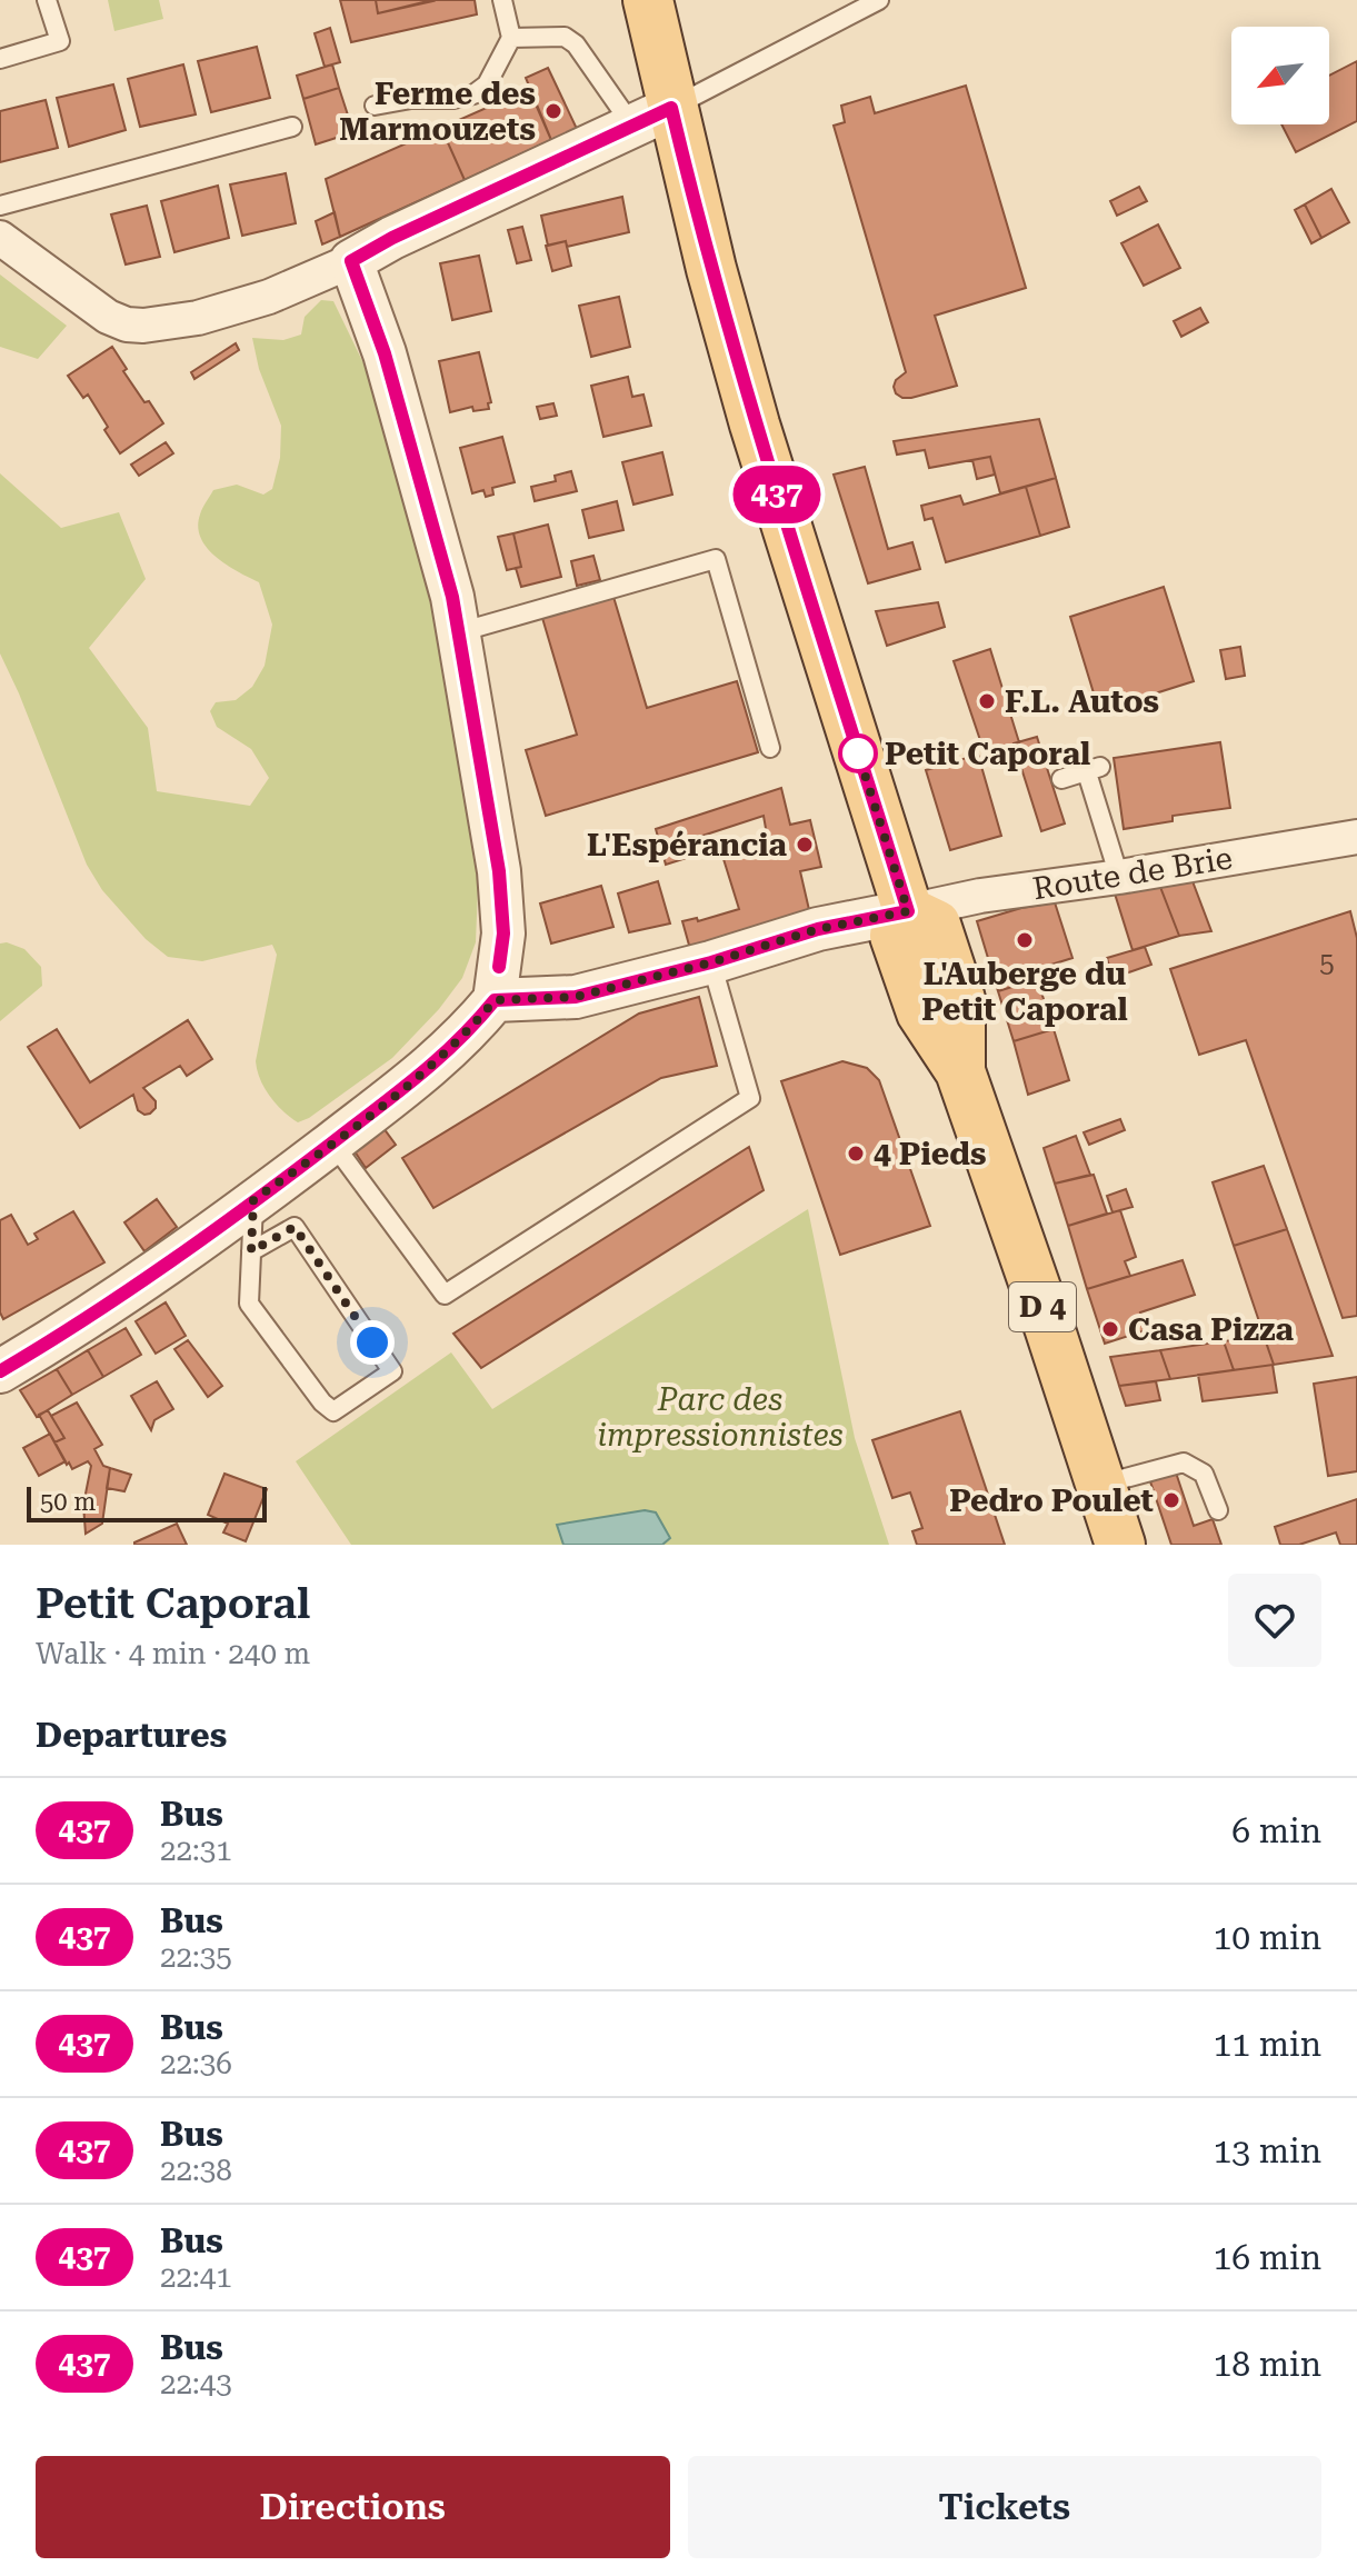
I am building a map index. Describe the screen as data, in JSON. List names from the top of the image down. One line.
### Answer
{"streets":{"main road":["D 4"],"street":["Route de Brie"]},"crossings":[["Route de Brie","D 4"]],"parks":["Parc des impressionnistes"],"places":["Ferme des Marmouzets","F.L. Autos","Petit Caporal","L'Espérancia","L'Auberge du Petit Caporal","4 Pieds","Casa Pizza","Pedro Poulet"],"lines":["bus line 437"],"house_numbers":["5"],"scale_bar":"50 m","north":"bottom left","page":{"on_map":"437","scale":"50 m","heading":[["Petit Caporal","Walk · 4 min · 240 m"],"Departures"],"list":[{"mark":"437","name":"Bus","note":"22:31","value":"6 min"},{"mark":"437","name":"Bus","note":"22:35","value":"10 min"},{"mark":"437","name":"Bus","note":"22:36","value":"11 min"},{"mark":"437","name":"Bus","note":"22:38","value":"13 min"},{"mark":"437","name":"Bus","note":"22:41","value":"16 min"},{"mark":"437","name":"Bus","note":"22:43","value":"18 min"}],"buttons":["Directions","Tickets"]}}
